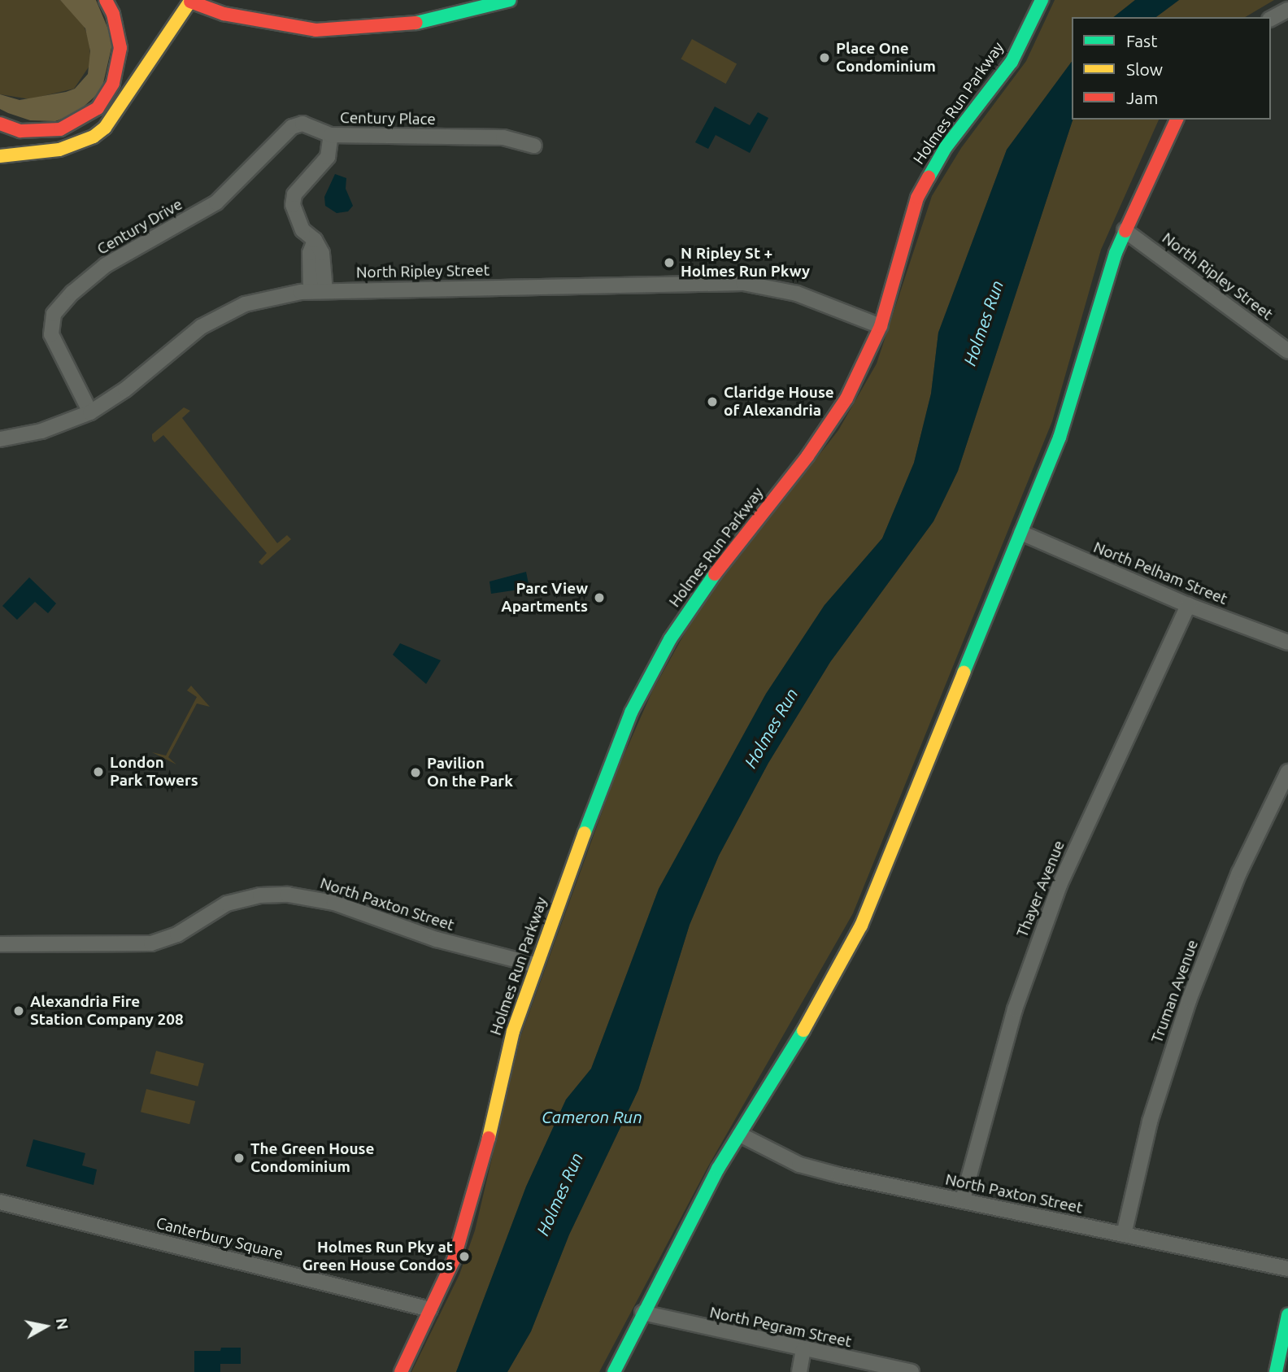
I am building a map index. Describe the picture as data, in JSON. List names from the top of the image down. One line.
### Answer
{"streets":{"street":["Holmes Run Parkway","Century Place","Century Drive","North Ripley Street","North Pelham Street","Thayer Avenue","North Paxton Street","Truman Avenue","Canterbury Square","North Pegram Street"]},"crossings":[["Holmes Run Parkway","North Ripley Street"],["Holmes Run Parkway","North Paxton Street"],["Holmes Run Parkway","Canterbury Square"],["Century Place","Century Drive"],["Century Place","North Ripley Street"],["Century Drive","North Ripley Street"],["North Pelham Street","Thayer Avenue"],["Thayer Avenue","North Paxton Street"],["North Paxton Street","Truman Avenue"]],"water":["Holmes Run","Cameron Run"],"places":["Place One Condominium","N Ripley St + Holmes Run Pkwy","Claridge House of Alexandria","Parc View Apartments","London Park Towers","Pavilion On the Park","Alexandria Fire Station Company 208","The Green House Condominium","Holmes Run Pky at Green House Condos"],"legend":["Fast","Slow","Jam"],"north":"right"}
